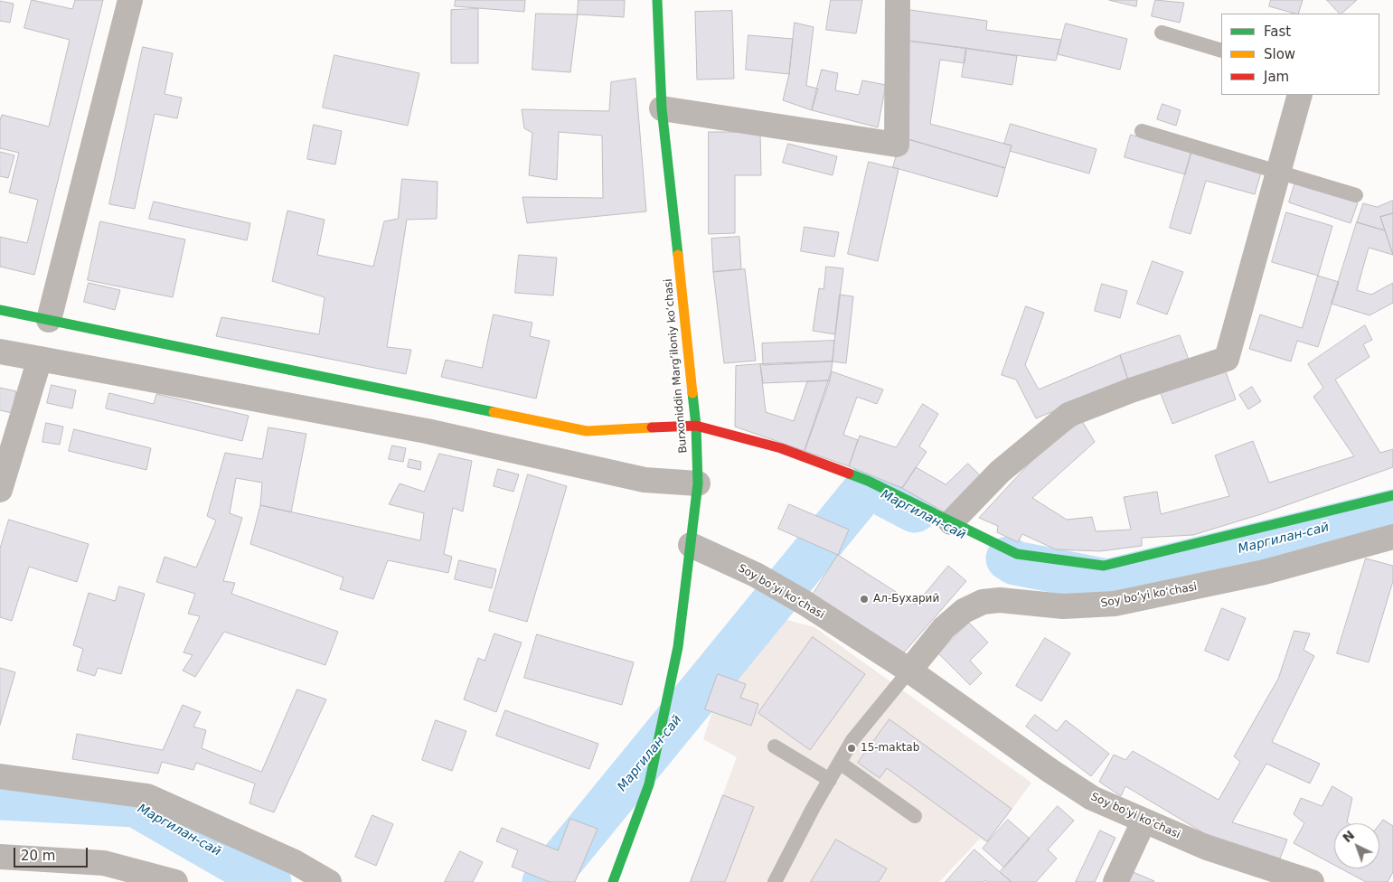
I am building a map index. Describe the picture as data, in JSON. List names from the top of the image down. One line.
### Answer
{"streets":{"street":["Burxoniddin Marg’iloniy ko’chasi","Soy boʻyi koʻchasi","Soy bo'yi ko'chasi"]},"crossings":[["Burxoniddin Marg’iloniy ko’chasi","Soy boʻyi koʻchasi"],["Soy boʻyi koʻchasi","Soy bo'yi ko'chasi"]],"water":["Маргилан-сай"],"places":["Ал-Бухарий","15-maktab"],"legend":["Fast","Slow","Jam"],"scale_bar":"20 m","north":"top left"}
